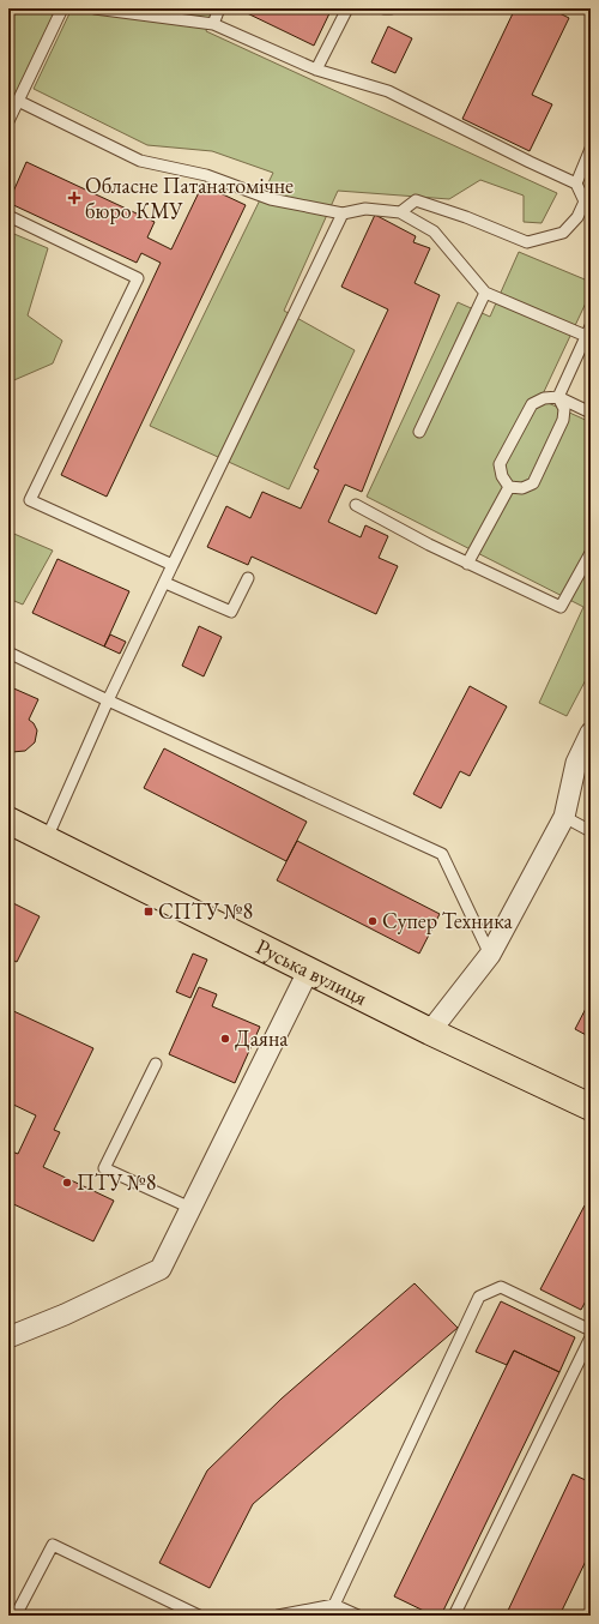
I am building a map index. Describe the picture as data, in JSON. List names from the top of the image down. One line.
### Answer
{"streets":{"main road":["Руська вулиця"]},"places":{"health":["Обласне Патанатомічне бюро КМУ"],"transit":["СПТУ №8"],"other":["Супер Техника","Даяна","ПТУ №8"]}}
